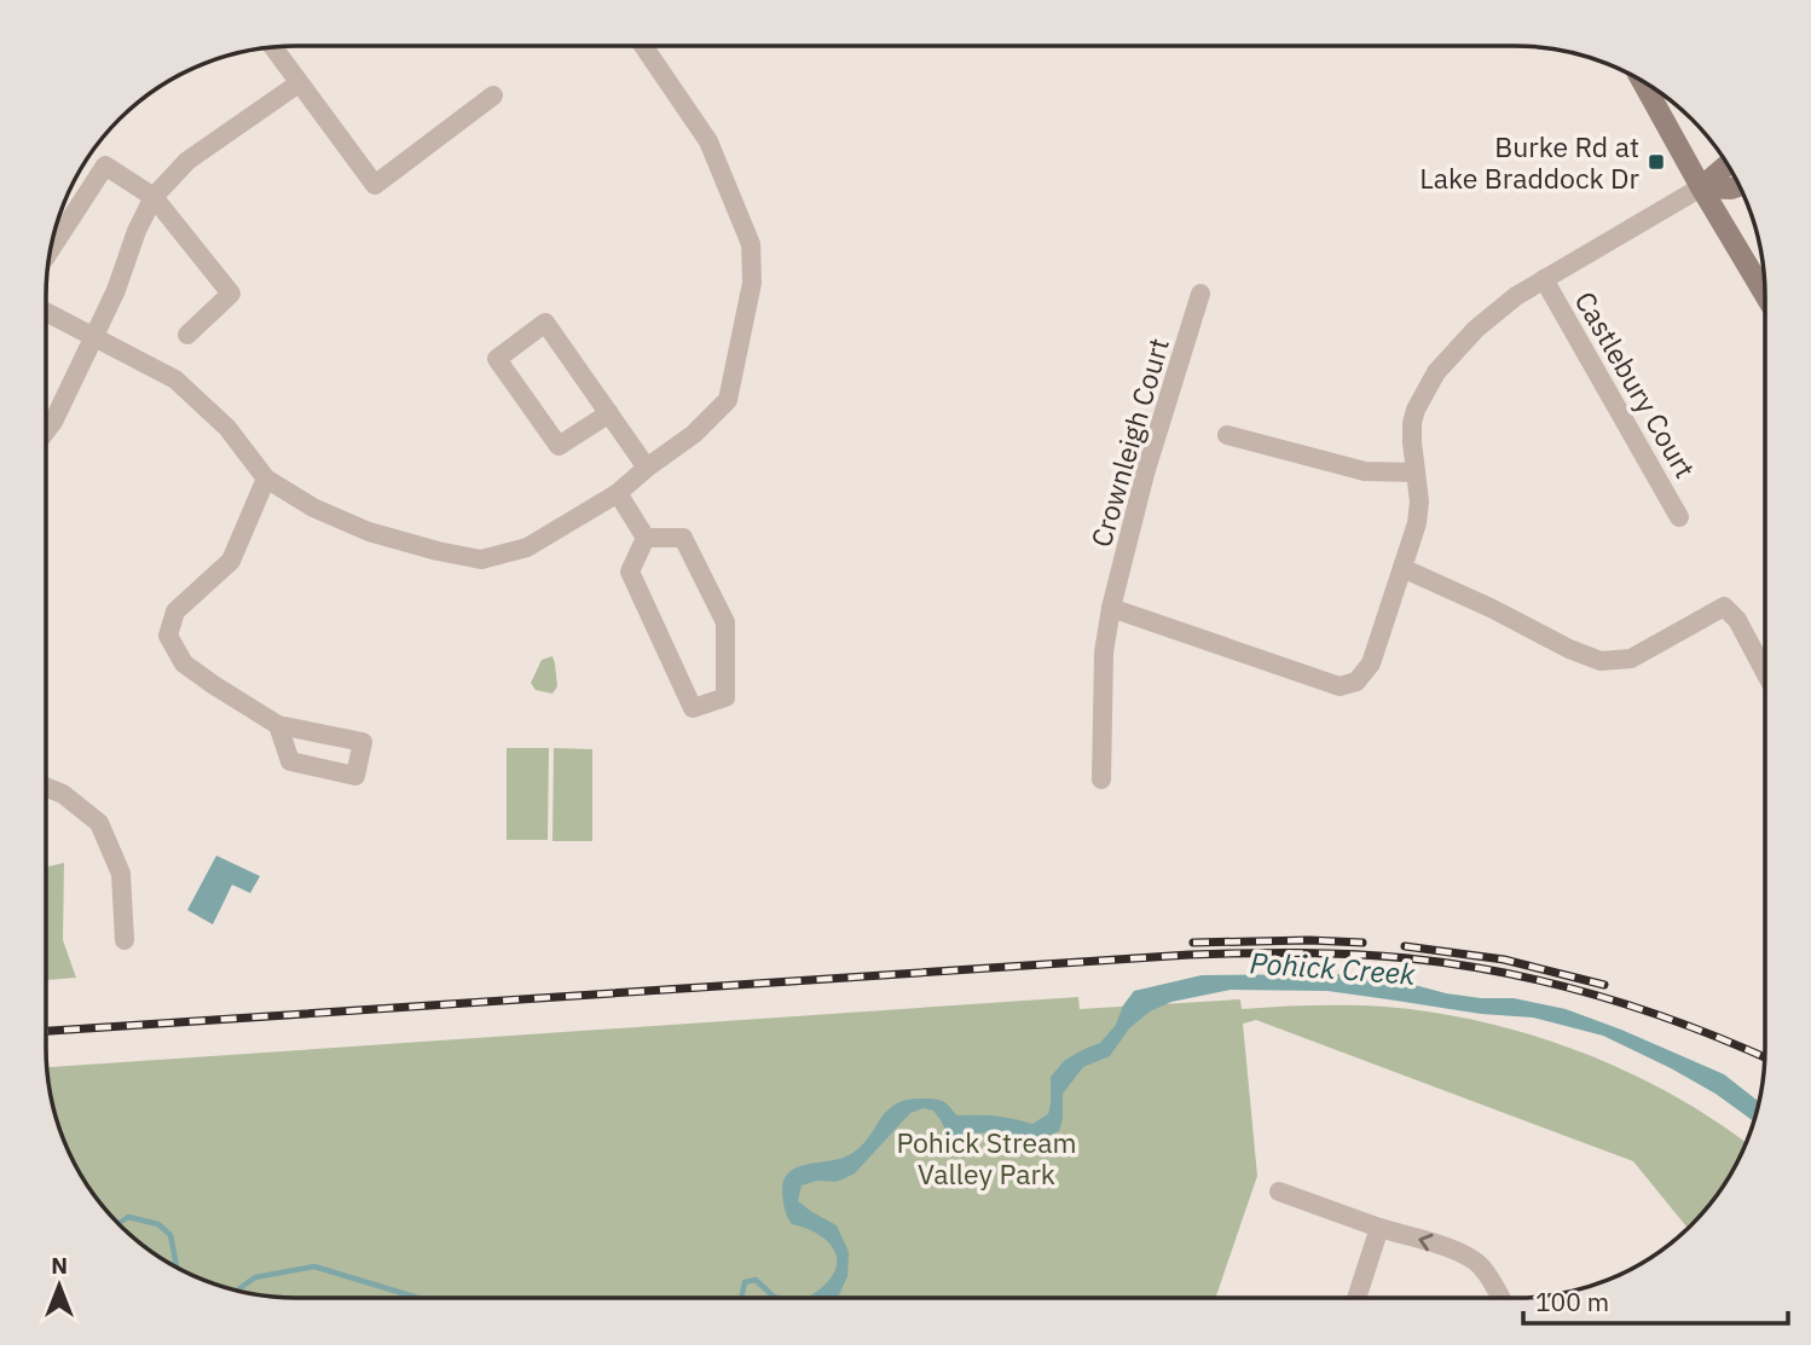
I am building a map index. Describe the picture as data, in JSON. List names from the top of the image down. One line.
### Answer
{"streets":{"street":["Castlebury Court","Crownleigh Court"]},"water":["Pohick Creek"],"parks":["Pohick Stream Valley Park"],"places":{"transit":["Burke Rd at Lake Braddock Dr"]},"scale_bar":"100 m","north":"top"}
